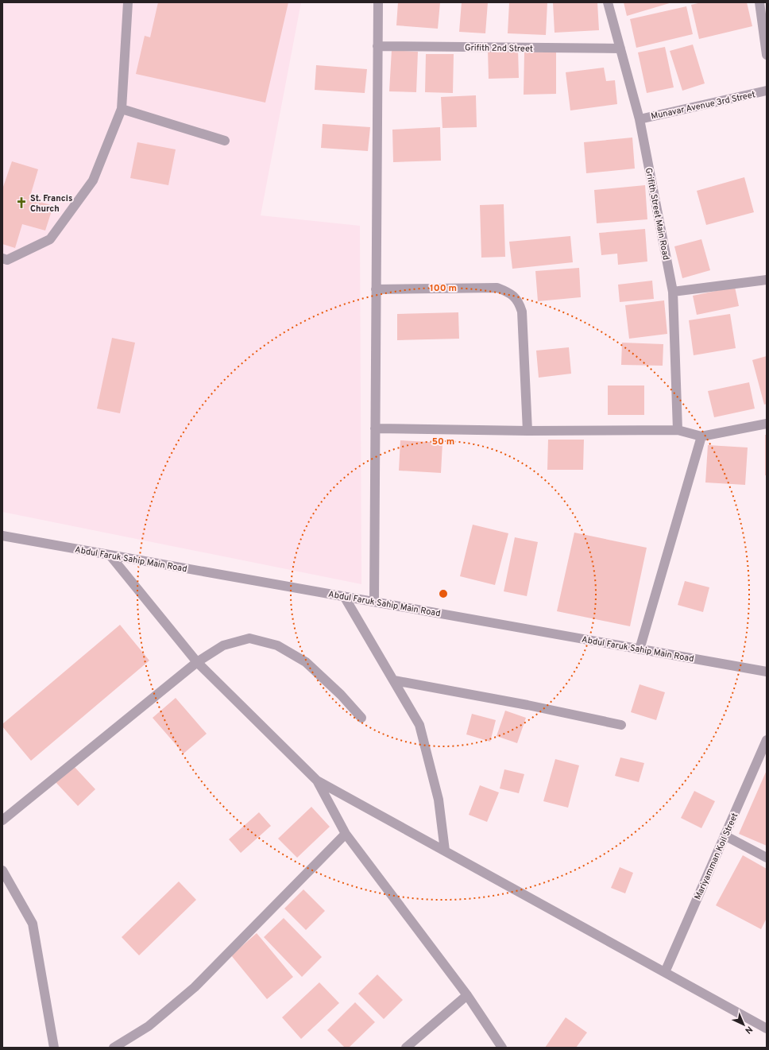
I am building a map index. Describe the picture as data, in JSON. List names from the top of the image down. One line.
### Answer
{"streets":{"street":["Grifith 2nd Street","Munavar Avenue 3rd Street","Grifith Street Main Road","Abdul Faruk Sahip Main Road","Mariyamman Koil Street"]},"crossings":[["Grifith 2nd Street","Grifith Street Main Road"],["Munavar Avenue 3rd Street","Grifith Street Main Road"]],"places":{"church":["St. Francis Church"]},"north":"bottom right","rings":["100 m","50 m"]}
